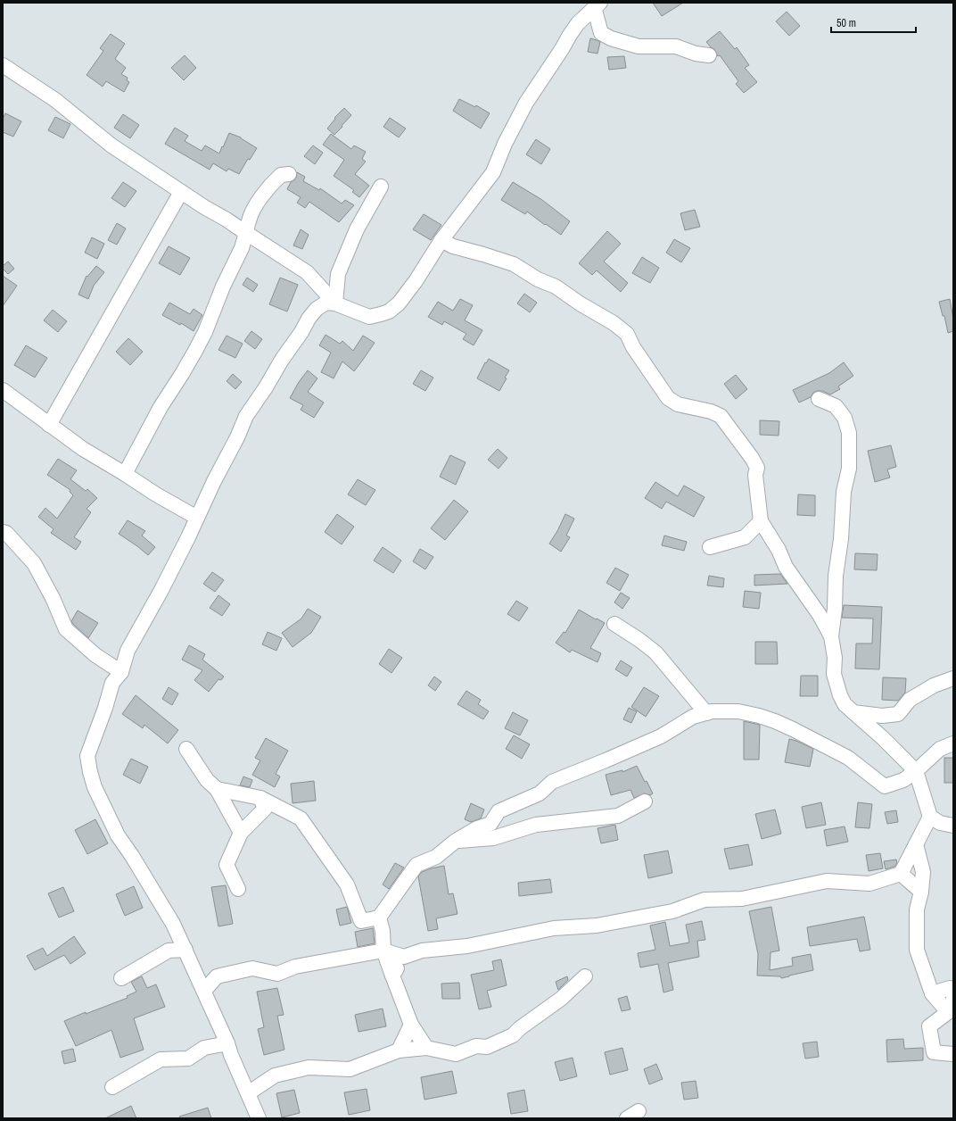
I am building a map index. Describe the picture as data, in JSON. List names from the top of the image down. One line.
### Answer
{"scale_bar":"50 m"}
